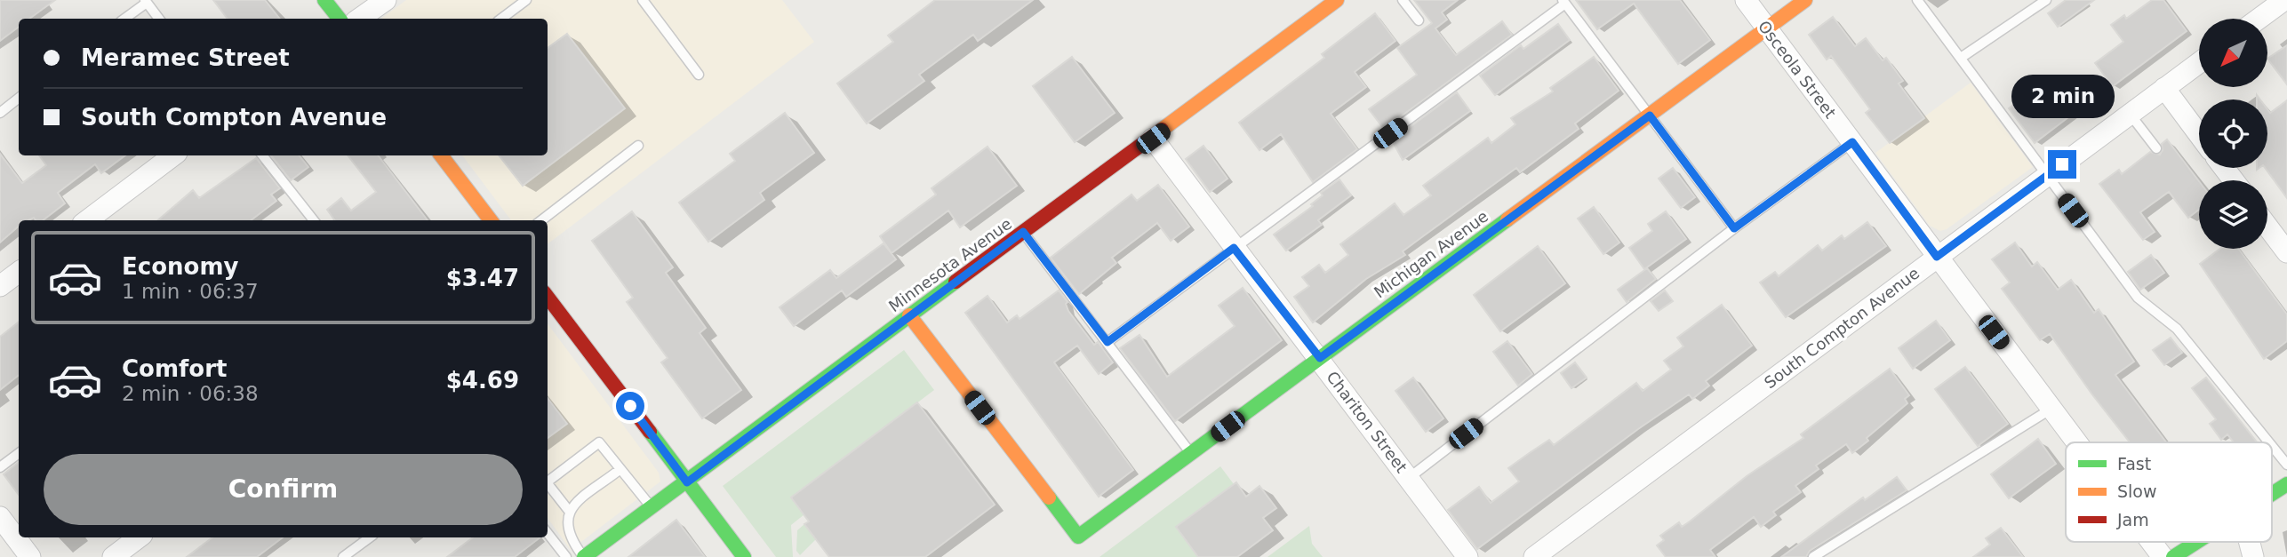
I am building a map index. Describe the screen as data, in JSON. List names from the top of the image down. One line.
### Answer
{"streets":{"street":["Osceola Street","Michigan Avenue","Minnesota Avenue","South Compton Avenue","Chariton Street"]},"crossings":[["Osceola Street","Michigan Avenue"],["Osceola Street","South Compton Avenue"],["Michigan Avenue","Minnesota Avenue"],["Michigan Avenue","Chariton Street"],["Minnesota Avenue","Chariton Street"]],"legend":["Fast","Slow","Jam"],"north":"bottom left","page":{"banner":["Meramec Street","South Compton Avenue"],"bubble":"2 min","list":[{"name":"Economy","note":"1 min · 06:37","value":"$3.47"},{"name":"Comfort","note":"2 min · 06:38","value":"$4.69"}],"buttons":"Confirm"}}
